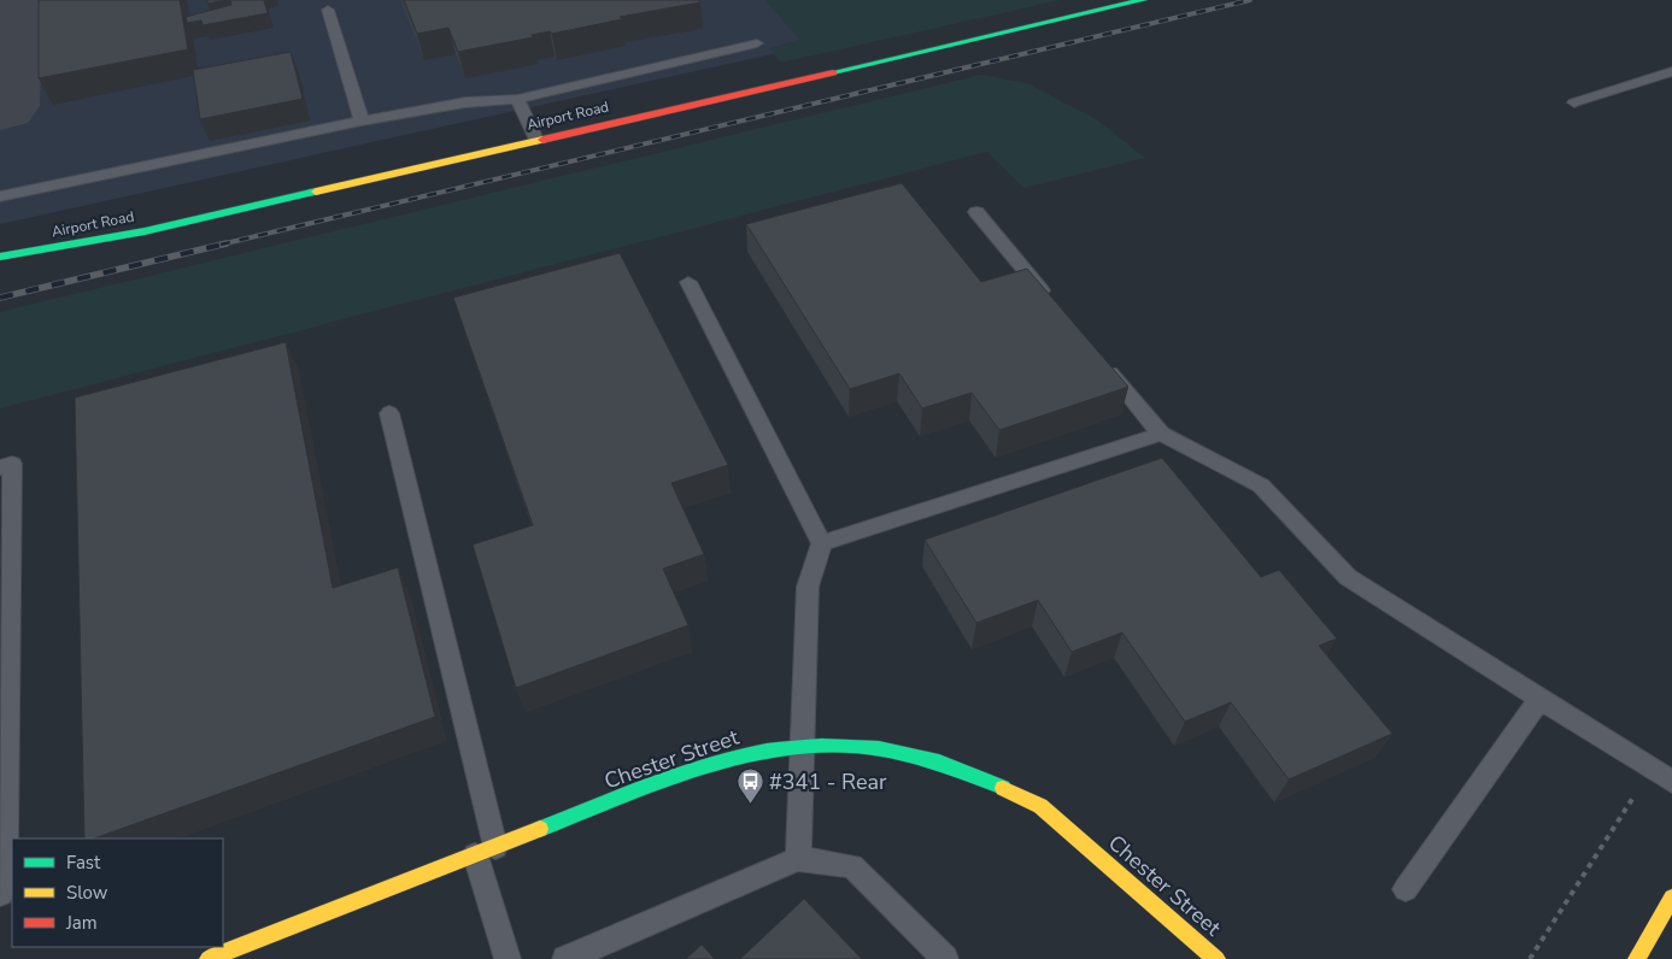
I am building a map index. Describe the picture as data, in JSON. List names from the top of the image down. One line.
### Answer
{"streets":{"street":["Airport Road","Chester Street"]},"places":{"bus stop":["#341 - Rear"]},"legend":["Fast","Slow","Jam"]}
